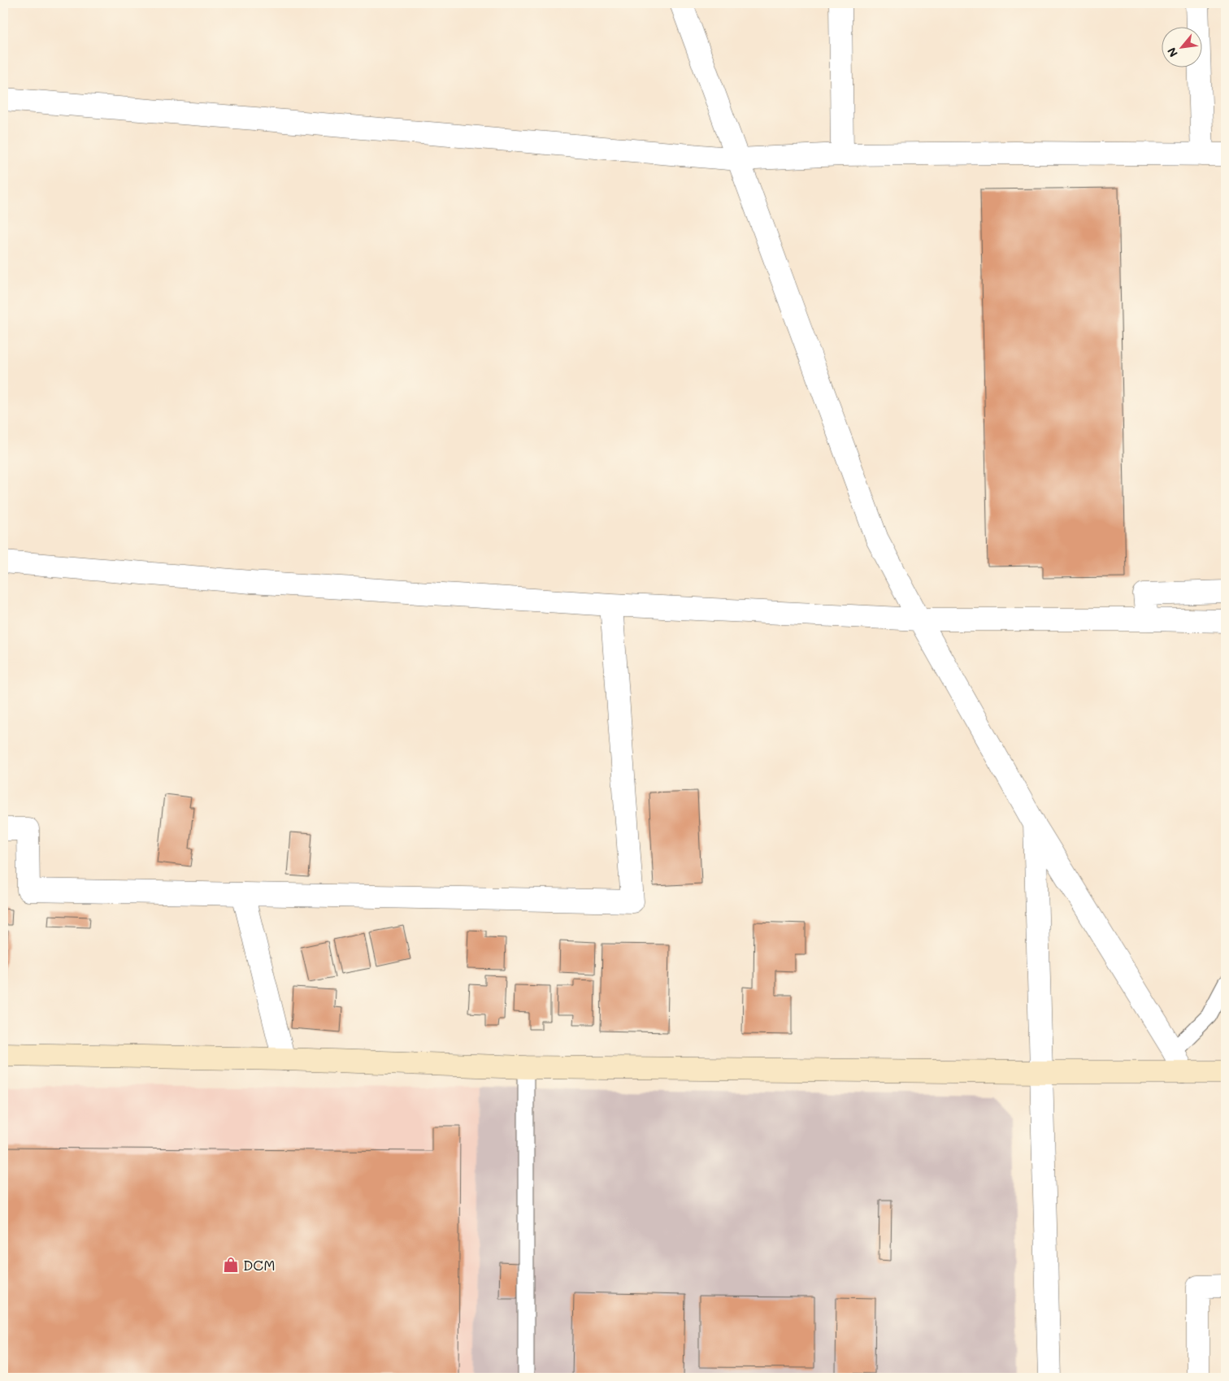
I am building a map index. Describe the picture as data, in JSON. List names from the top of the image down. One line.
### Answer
{"places":{"shop":["DCM"]},"north":"bottom left"}
